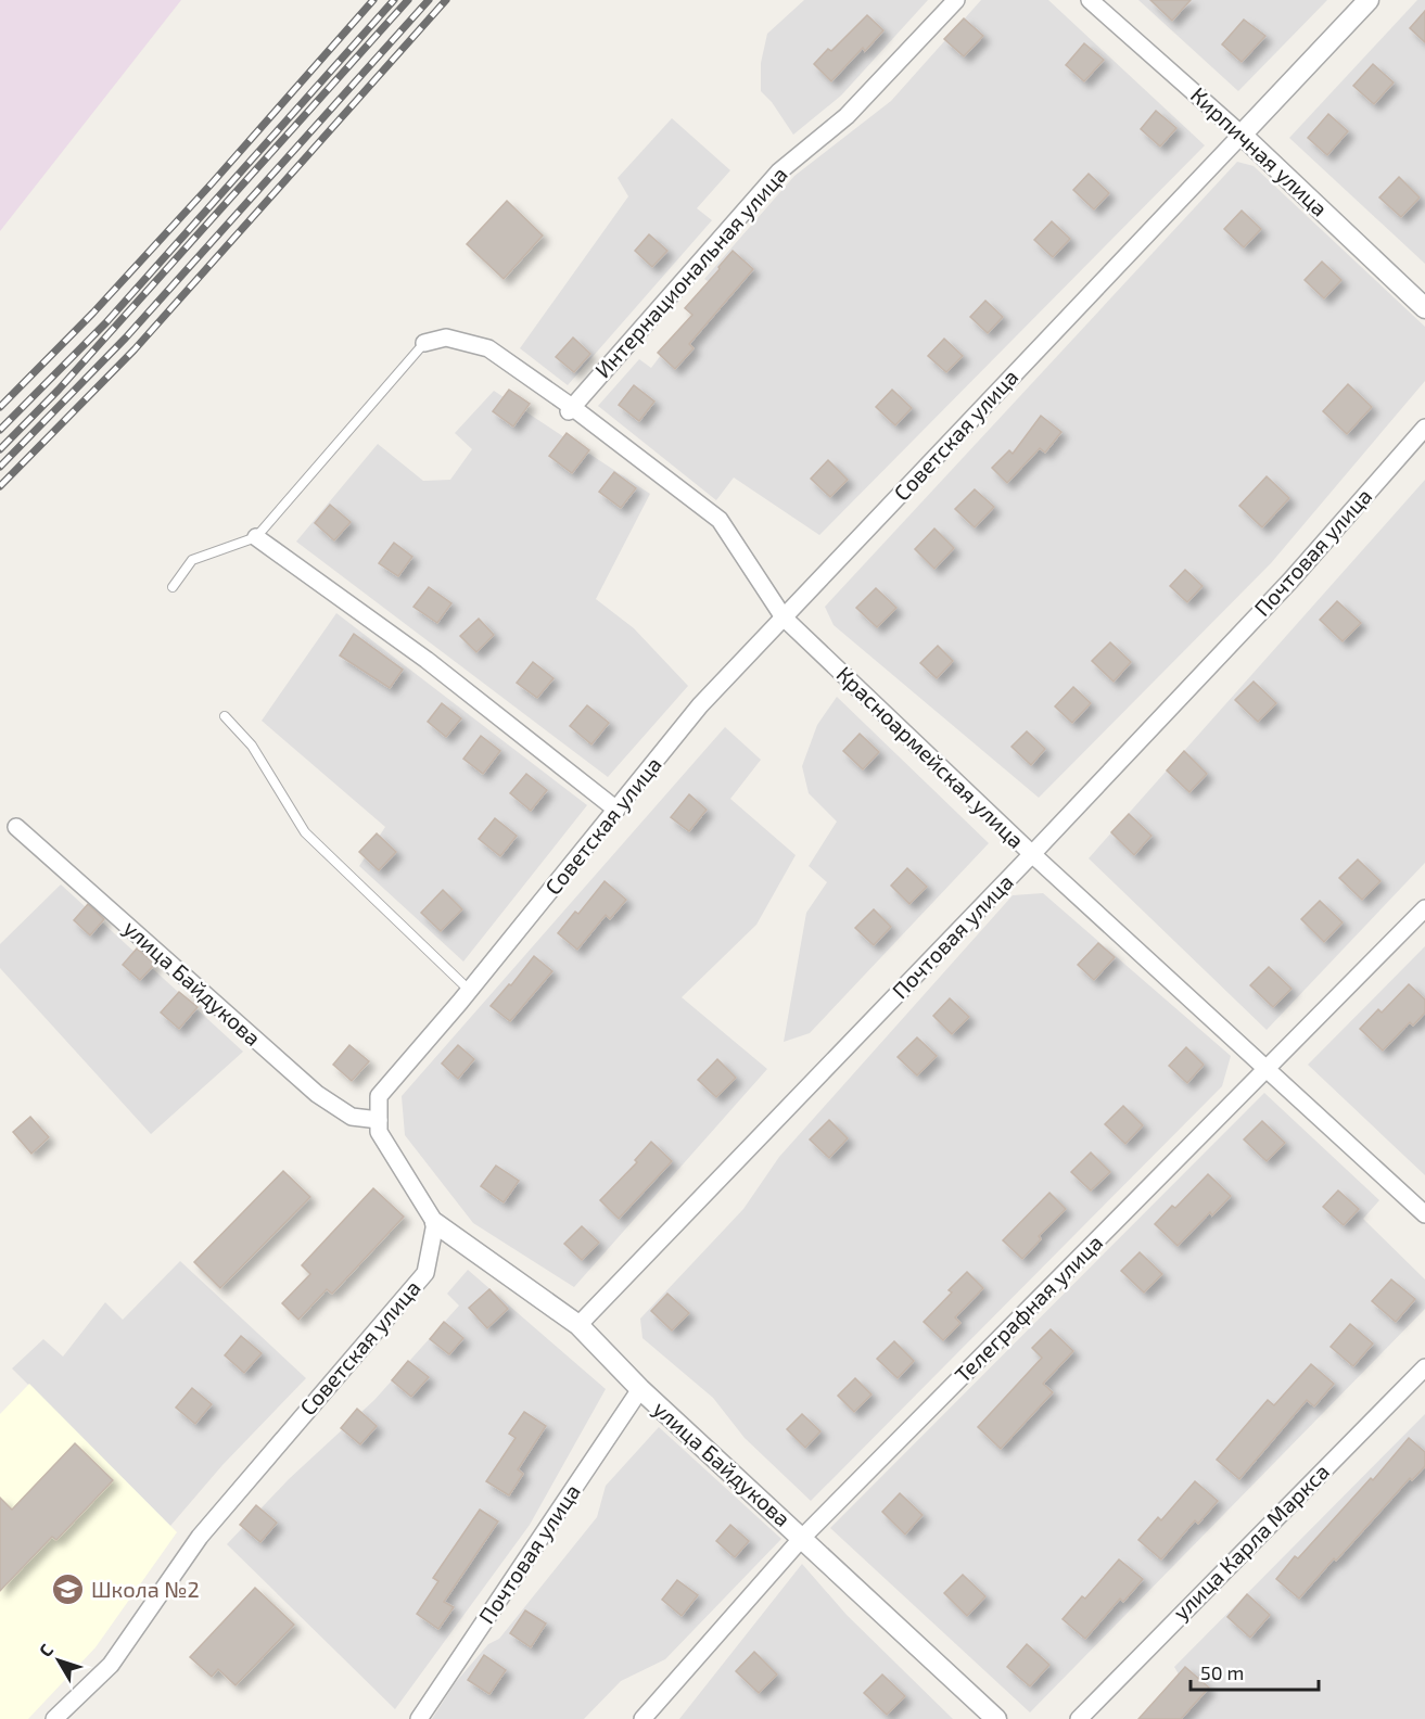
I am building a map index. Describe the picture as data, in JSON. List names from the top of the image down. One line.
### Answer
{"streets":{"street":["Кирпичная улица","Интернациональная улица","Советская улица","Почтовая улица","Красноармейская улица","улица Байдукова","Телеграфная улица","улица Карла Маркса"]},"crossings":[["Кирпичная улица","Советская улица"],["Интернациональная улица","Красноармейская улица"],["Советская улица","Красноармейская улица"],["Советская улица","улица Байдукова"],["Почтовая улица","Красноармейская улица"],["Почтовая улица","улица Байдукова"],["Красноармейская улица","Телеграфная улица"],["улица Байдукова","Телеграфная улица"]],"places":{"school or university":["Школа №2"]},"scale_bar":"50 m","north":"top left"}
